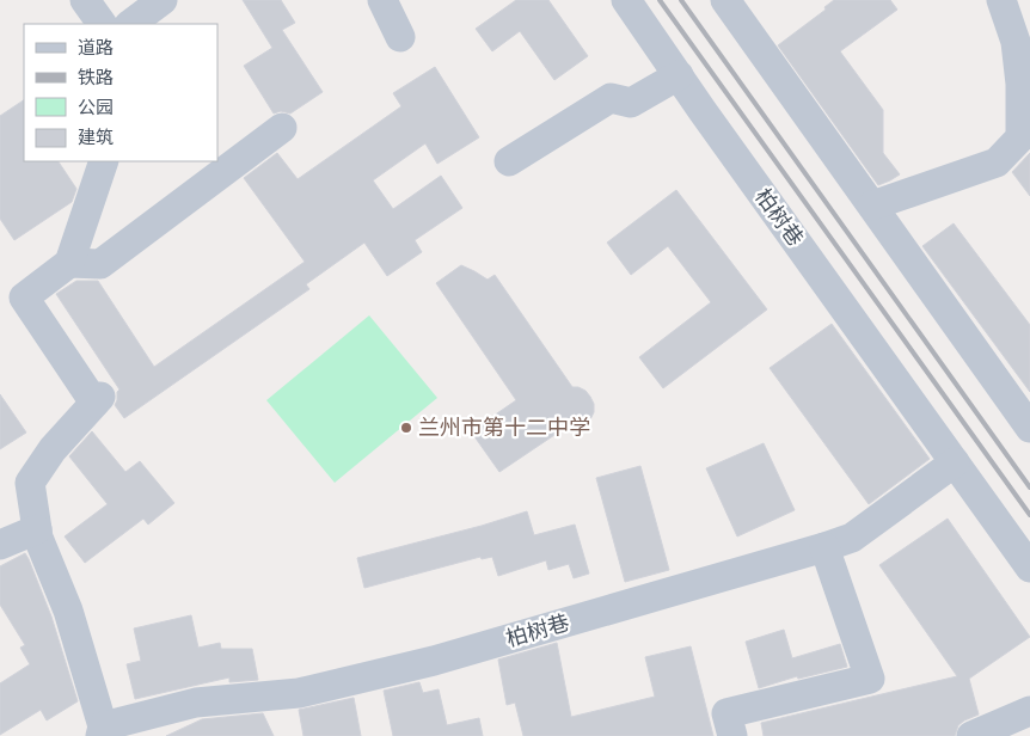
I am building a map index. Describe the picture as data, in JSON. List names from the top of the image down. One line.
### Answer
{"streets":{"street":["柏树巷"]},"places":["兰州市第十二中学"],"legend":["道路","铁路","公园","建筑"]}
